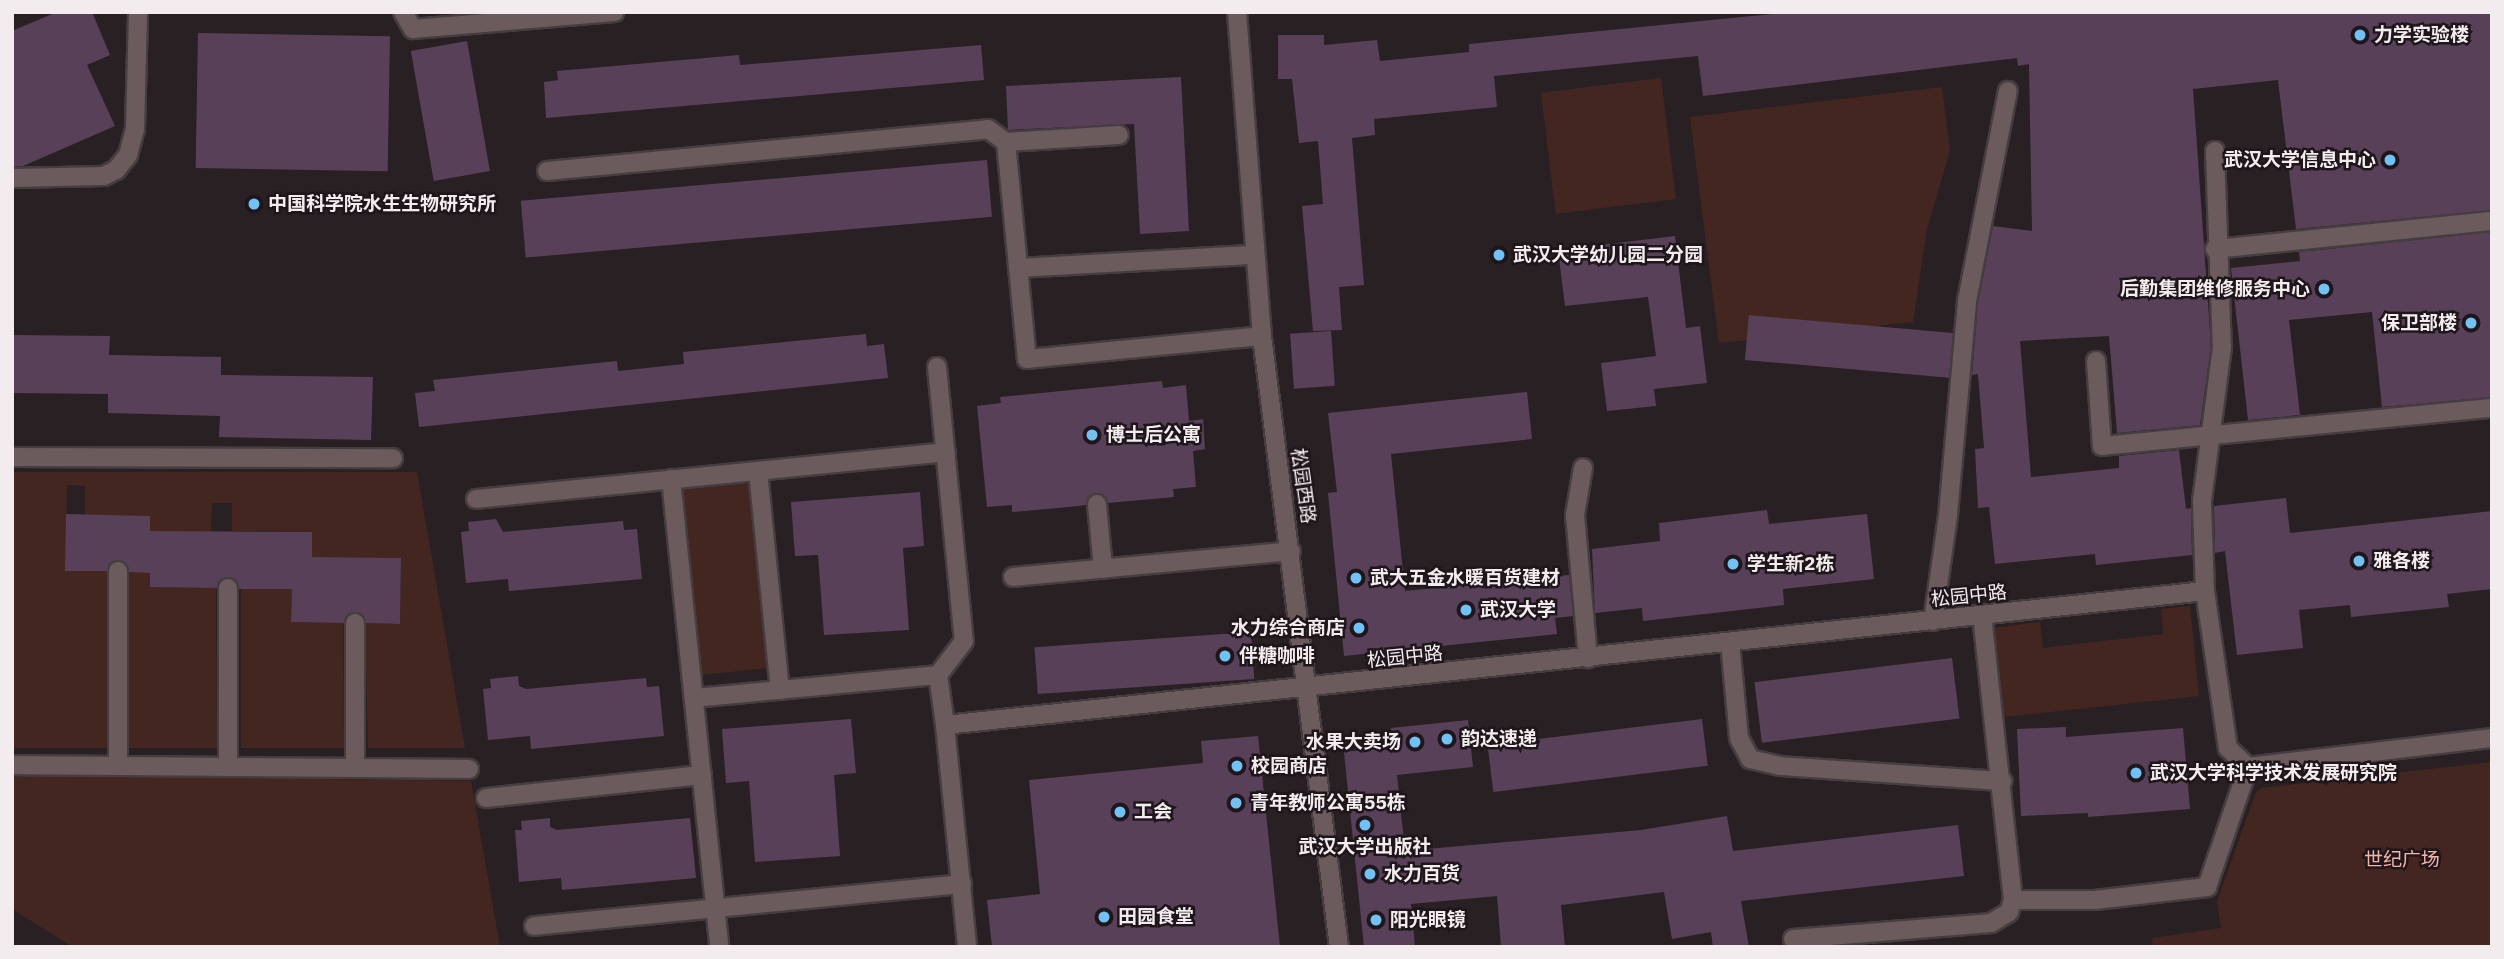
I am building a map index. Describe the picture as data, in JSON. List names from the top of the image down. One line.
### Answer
{"streets":{"street":["松园西路","松园中路"]},"crossings":[["松园西路","松园中路"]],"parks":["世纪广场"],"places":["力学实验楼","武汉大学信息中心","中国科学院水生生物研究所","武汉大学幼儿园二分园","后勤集团维修服务中心","保卫部楼","博士后公寓","雅各楼","学生新2栋","武大五金水暖百货建材","武汉大学","水力综合商店","伴糖咖啡","韵达速递","水果大卖场","校园商店","武汉大学科学技术发展研究院","青年教师公寓55栋","工会","武汉大学出版社","水力百货","田园食堂","阳光眼镜"]}
